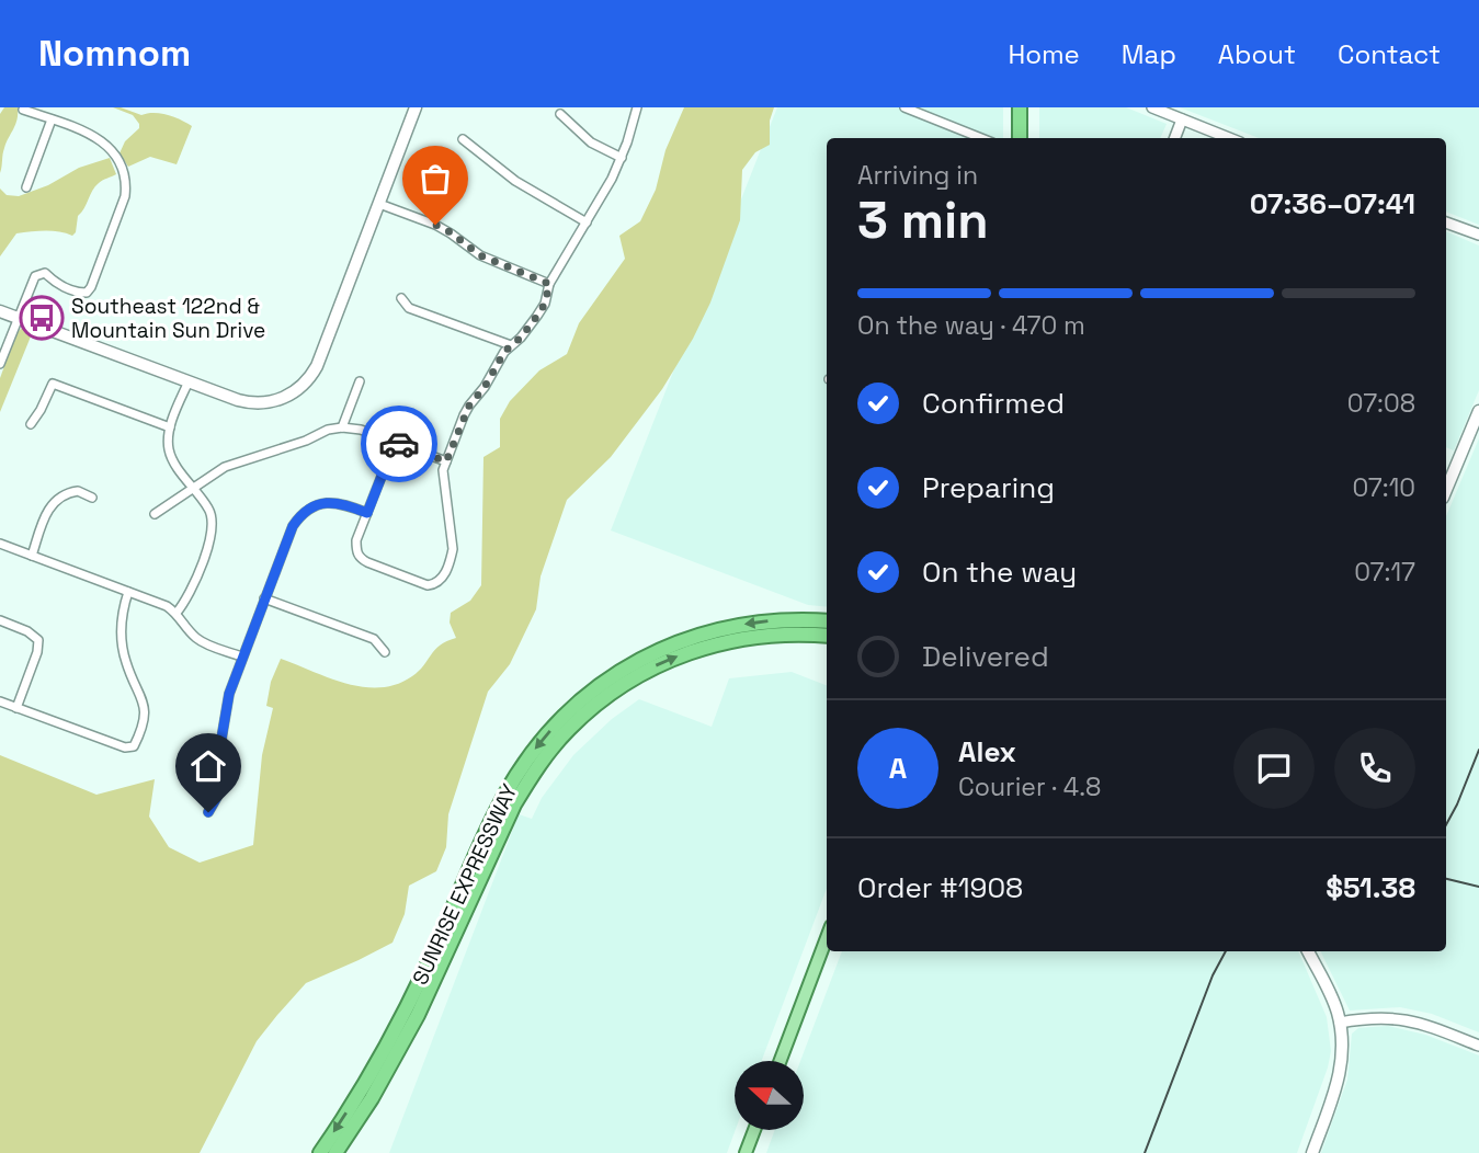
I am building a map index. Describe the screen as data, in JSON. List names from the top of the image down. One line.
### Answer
{"streets":{"highway":["SUNRISE EXPRESSWAY"]},"places":{"bus stop":["Southeast 122nd & Mountain Sun Drive"]},"north":"left","page":{"header":"Nomnom","nav":["Home","Map","About","Contact"],"heading":["3 min","Arriving in","07:36–07:41"],"panel":["Alex","Courier · 4.8","Order #1908","$51.38"],"bar":"On the way · 470 m","list":[["Confirmed","07:08"],["Preparing","07:10"],["On the way","07:17"],"Delivered"],"round":"A"}}
